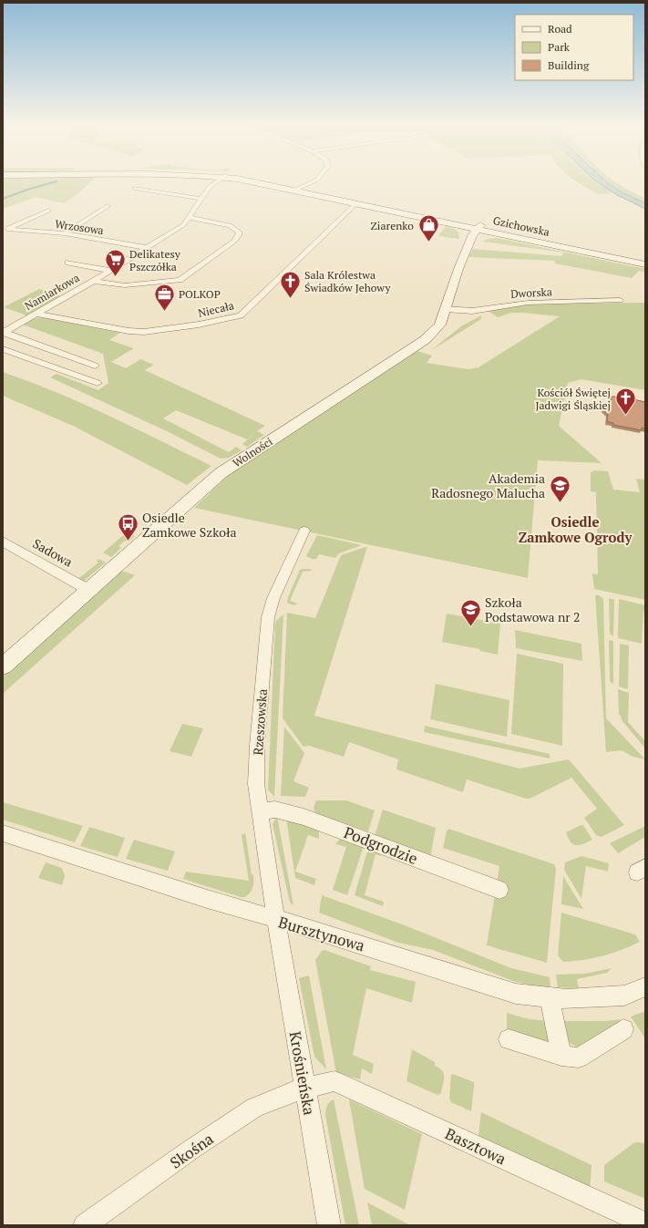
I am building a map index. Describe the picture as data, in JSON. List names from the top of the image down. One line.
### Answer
{"streets":{"street":["Gzichowska","Wrzosowa","Namiarkowa","Dworska","Niecała","Wolności","Sadowa","Rzeszowska","Podgrodzie","Bursztynowa","Krośnieńska","Basztowa","Skośna"]},"crossings":[["Gzichowska","Niecała"],["Gzichowska","Wolności"],["Wrzosowa","Namiarkowa"],["Namiarkowa","Niecała"],["Dworska","Wolności"],["Wolności","Sadowa"],["Rzeszowska","Podgrodzie"],["Rzeszowska","Bursztynowa"],["Rzeszowska","Krośnieńska"],["Bursztynowa","Krośnieńska"],["Krośnieńska","Basztowa"],["Krośnieńska","Skośna"],["Basztowa","Skośna"]],"districts":["Osiedle Zamkowe Ogrody"],"places":{"shop":["Ziarenko"],"supermarket":["Delikatesy Pszczółka"],"church":["Sala Królestwa Świadków Jehowy","Kościół Świętej Jadwigi Śląskiej"],"office":["POLKOP"],"school or university":["Akademia Radosnego Malucha","Szkoła Podstawowa nr 2"],"bus stop":["Osiedle Zamkowe Szkoła"]},"legend":["Road","Park","Building"]}
